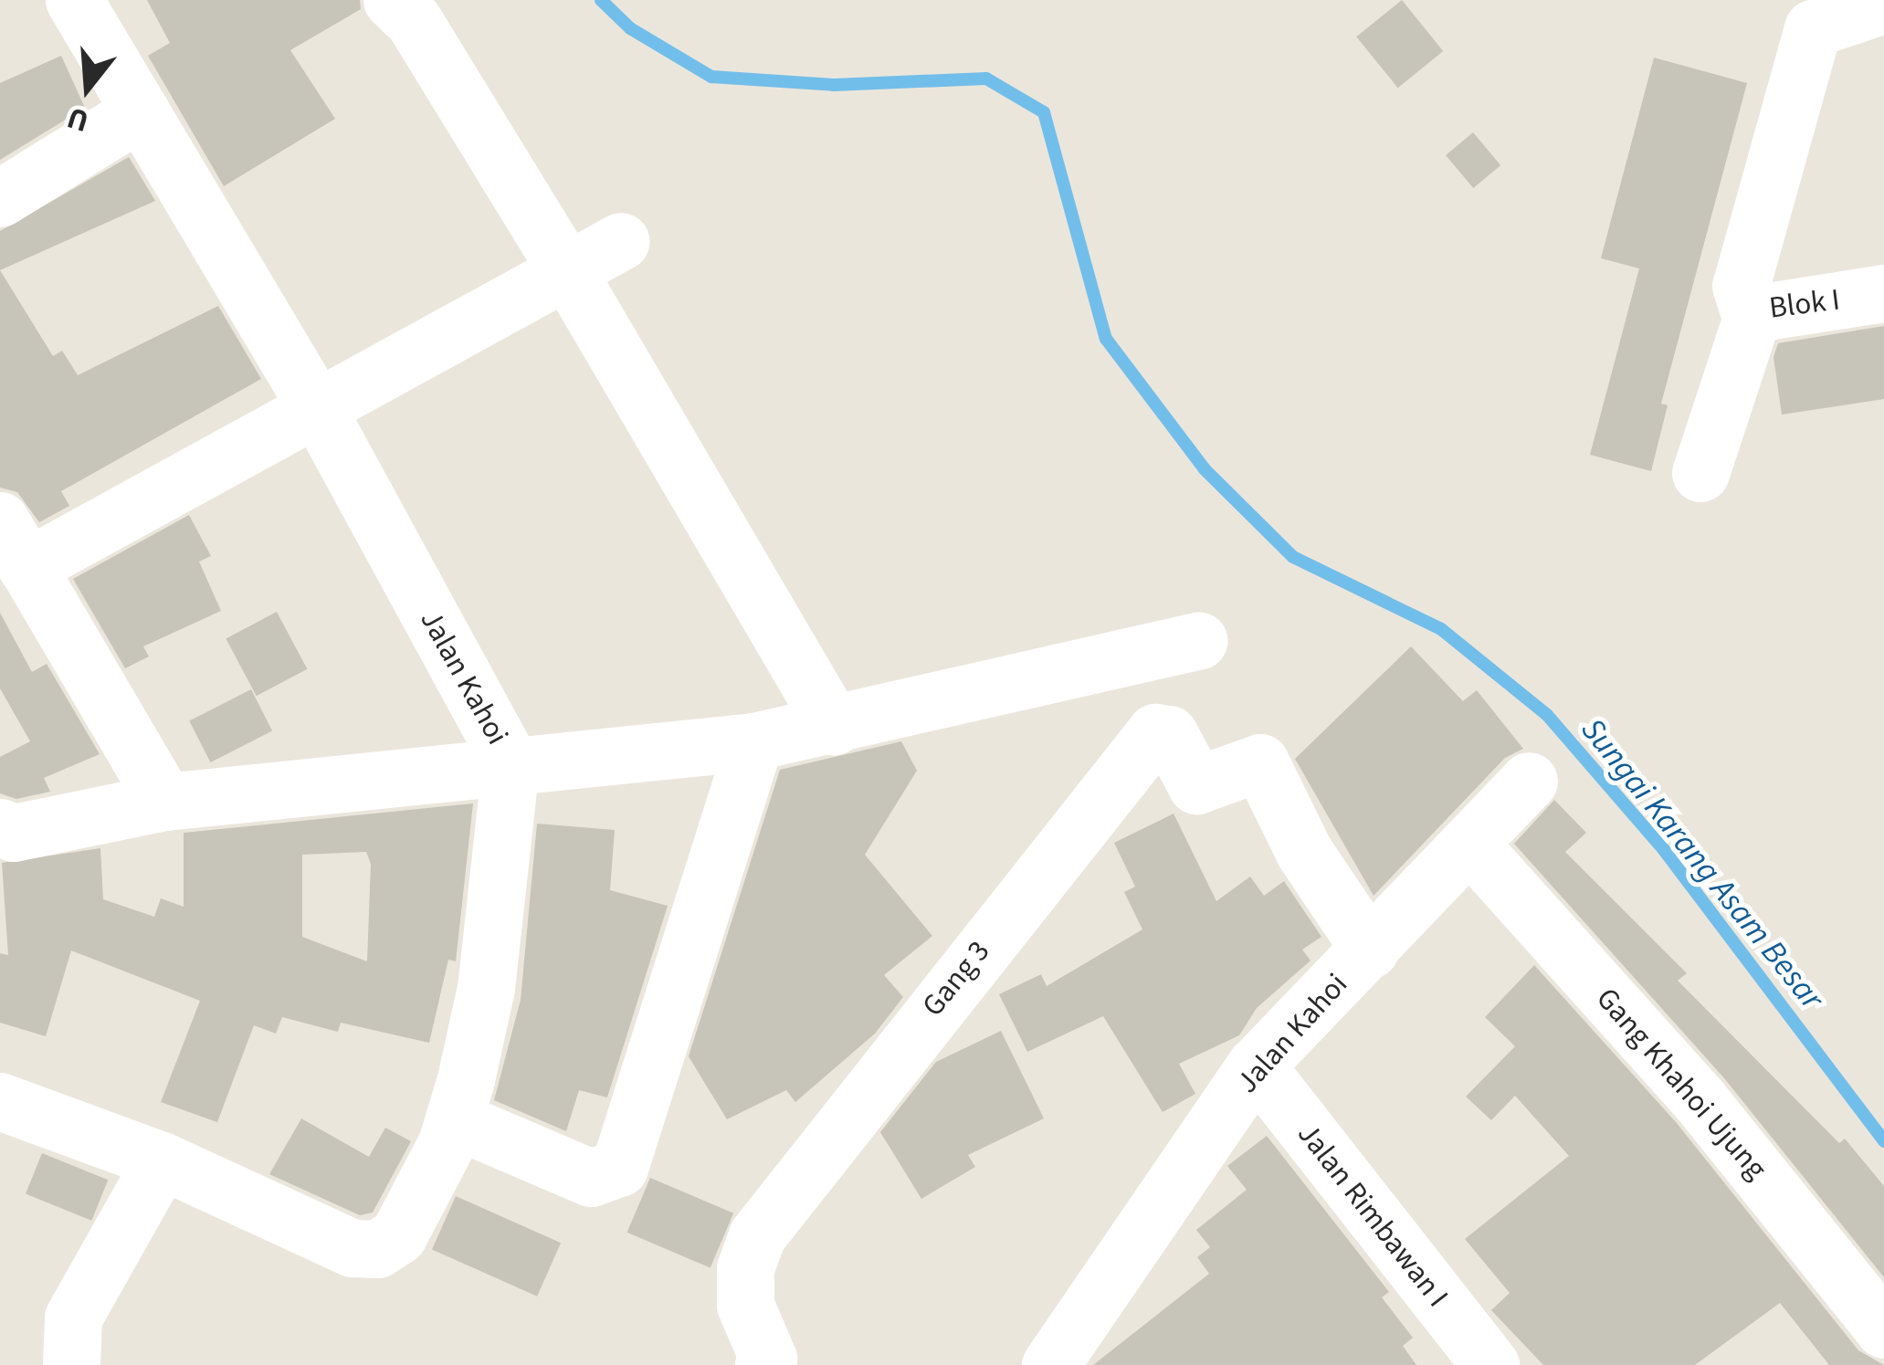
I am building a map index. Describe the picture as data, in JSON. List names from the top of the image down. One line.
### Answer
{"streets":{"street":["Blok I","Jalan Kahoi","Gang 3","Gang Khahoi Ujung","Jalan Rimbawan I"]},"crossings":[["Jalan Kahoi","Gang 3"],["Jalan Kahoi","Gang Khahoi Ujung"],["Jalan Kahoi","Jalan Rimbawan I"]],"water":["Sungai Karang Asam Besar"],"north":"bottom"}
